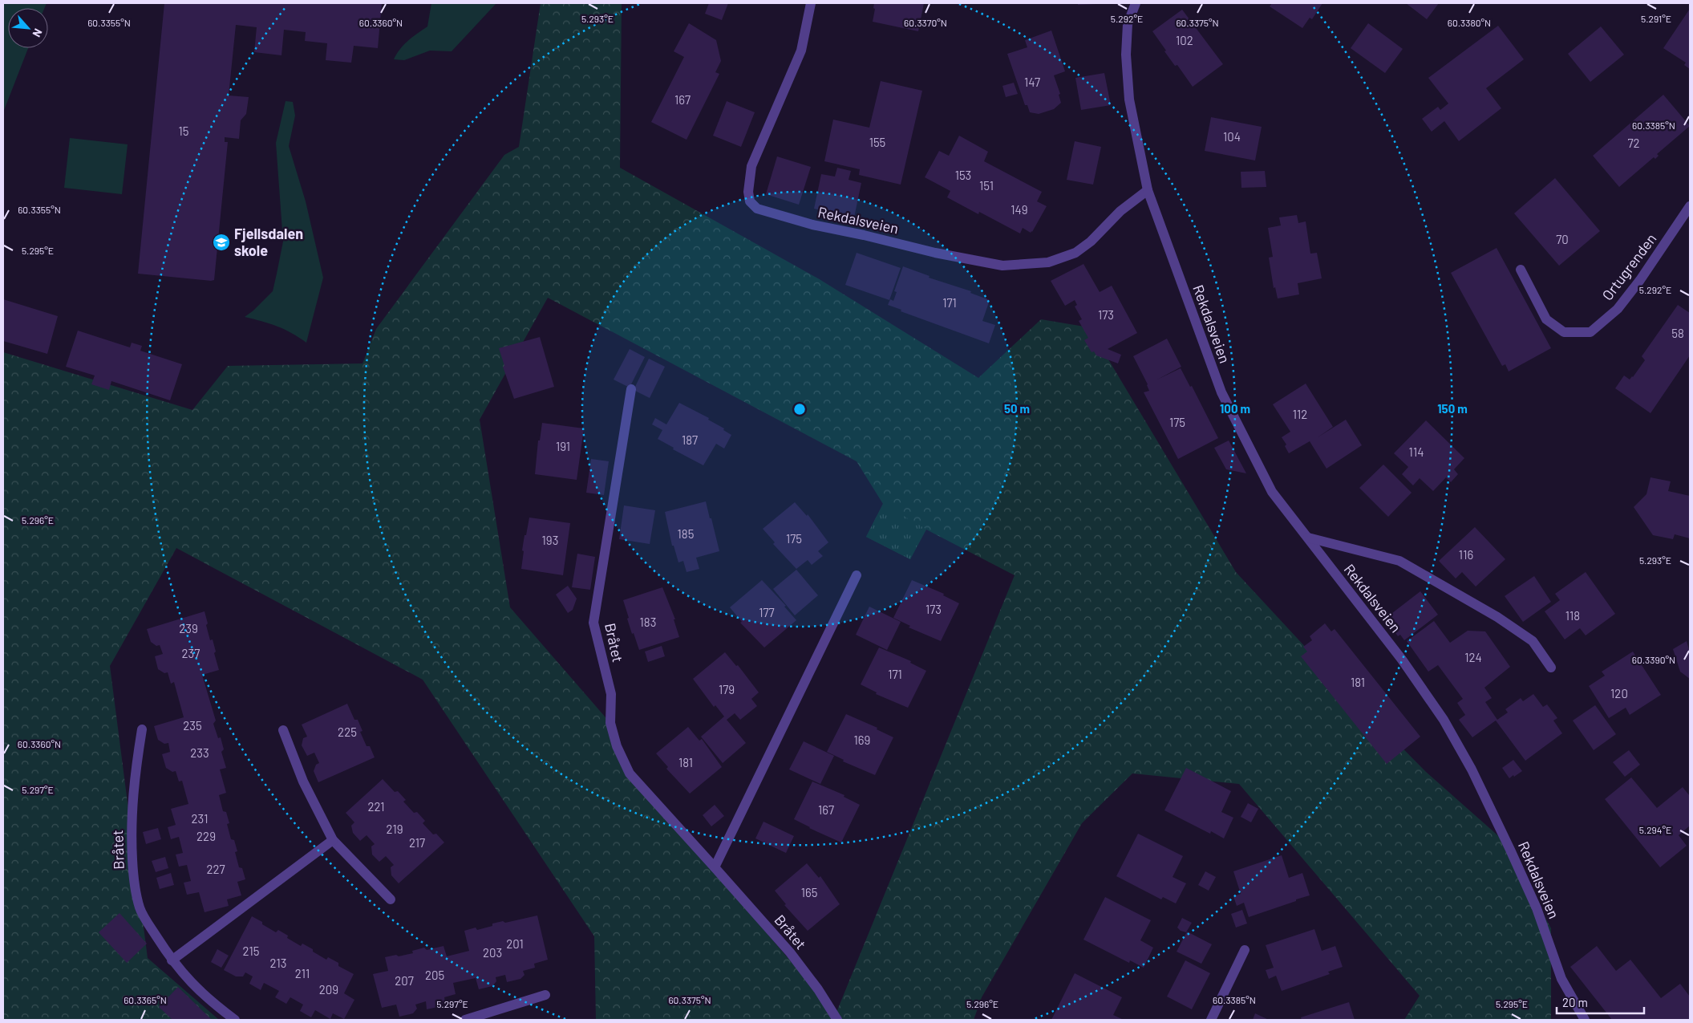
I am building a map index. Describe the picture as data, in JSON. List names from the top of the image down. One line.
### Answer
{"streets":{"street":["Rekdalsveien","Ortugrenden","Bråtet"]},"places":{"school or university":["Fjellsdalen skole"]},"house_numbers":["102","147","167","15","104","155","72","153","151","149","70","171","173","58","112","175","187","191","114","185","175","193","116","173","177","118","183","239","237","124","171","181","179","120","235","225","169","233","181","221","167","231","219","229","217","227","165","201","215","203","213","211","205","207","209"],"scale_bar":"20 m","north":"bottom right","coordinates":["5.291°E","5.293°E","5.292°E","60.3355°N","60.3360°N","60.3370°N","60.3375°N","60.3380°N","60.3385°N","5.295°E","5.296°E","60.3390°N","5.297°E","5.294°E","60.3365°N"],"rings":["50 m","100 m","150 m"]}
